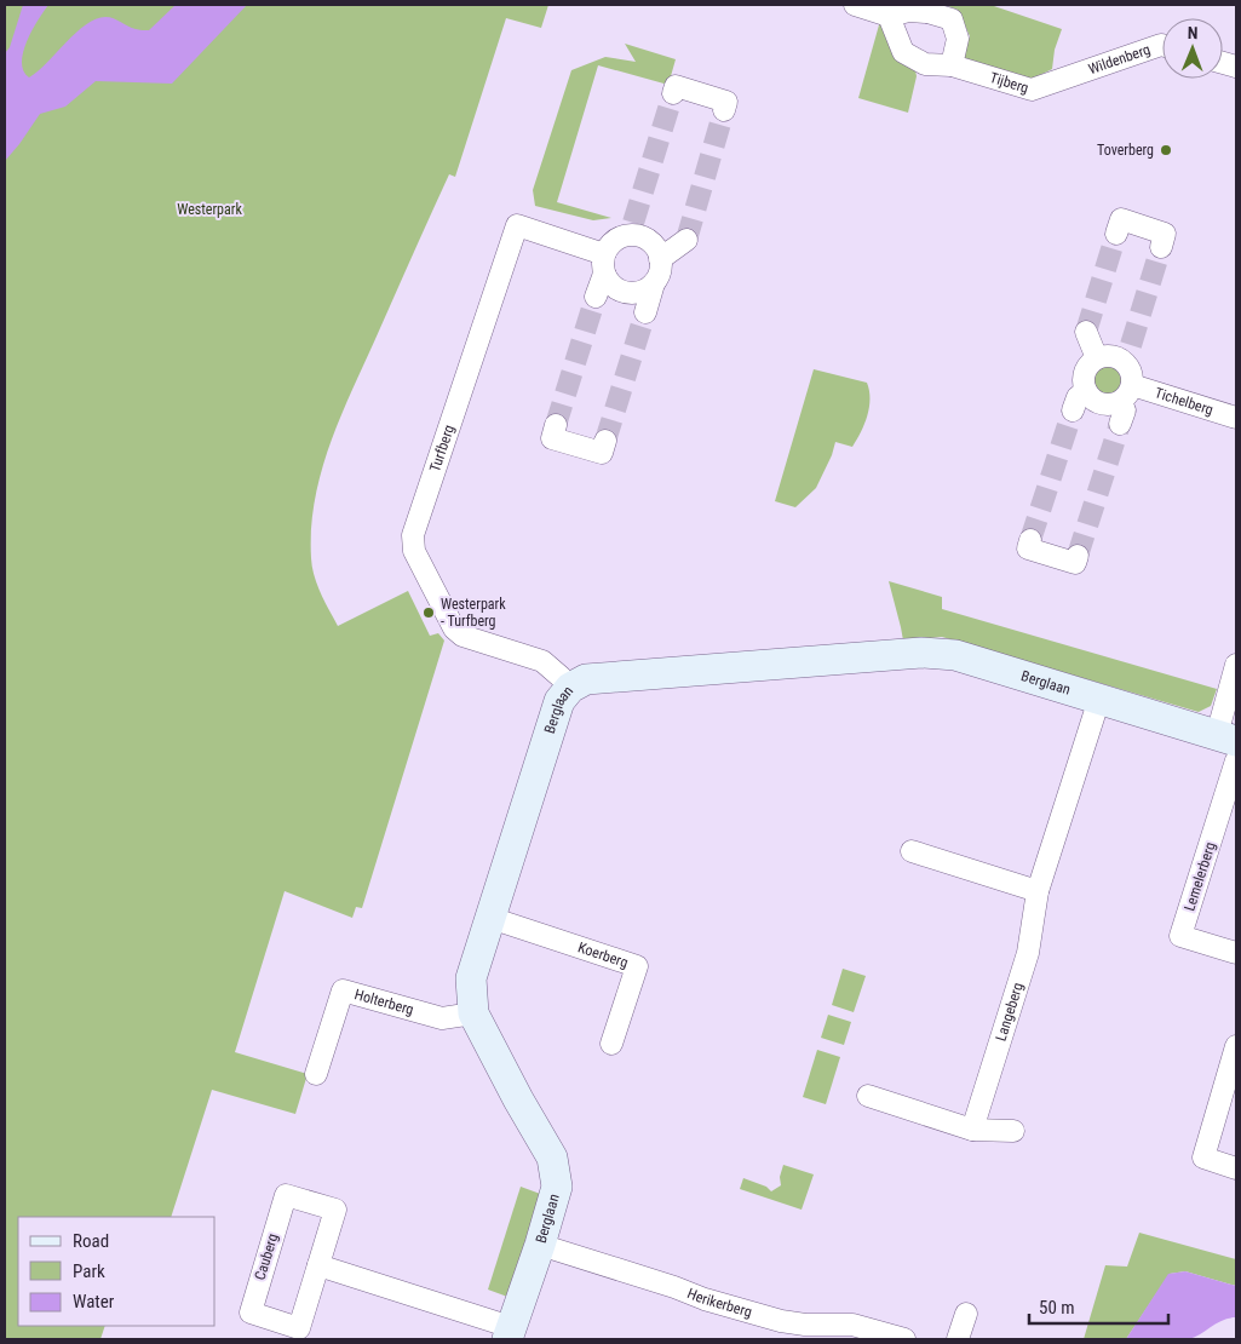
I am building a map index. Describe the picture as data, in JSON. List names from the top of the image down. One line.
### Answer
{"streets":{"street":["Wildenberg","Tijberg","Tichelberg","Turfberg","Berglaan","Lemelerberg","Koerberg","Holterberg","Langeberg","Cauberg","Herikerberg"]},"crossings":[["Wildenberg","Tijberg"],["Turfberg","Berglaan"],["Berglaan","Koerberg"],["Berglaan","Holterberg"],["Berglaan","Langeberg"],["Berglaan","Herikerberg"]],"parks":["Westerpark"],"places":["Toverberg","Westerpark - Turfberg"],"legend":["Road","Park","Water"],"scale_bar":"50 m","north":"top"}
